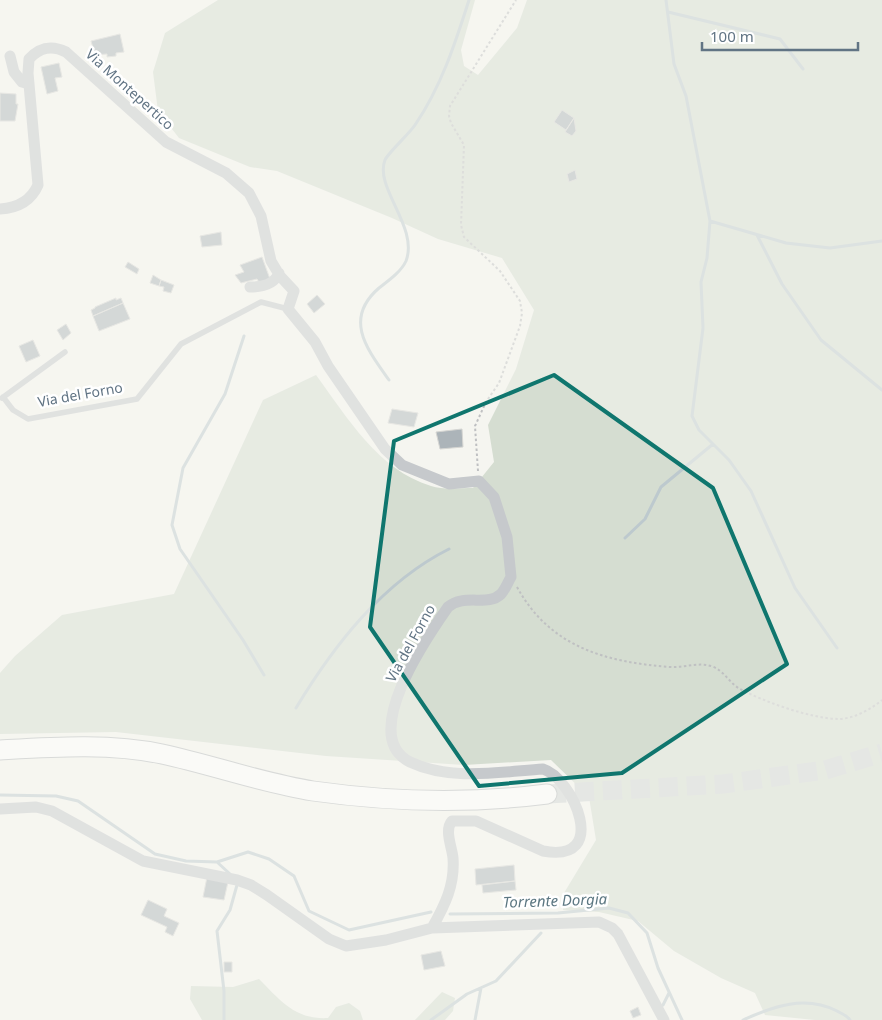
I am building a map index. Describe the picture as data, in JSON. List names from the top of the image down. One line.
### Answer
{"streets":{"street":["Via Montepertico","Via del Forno"]},"crossings":[["Via Montepertico","Via del Forno"]],"water":["Torrente Dorgia"],"scale_bar":"100 m"}
